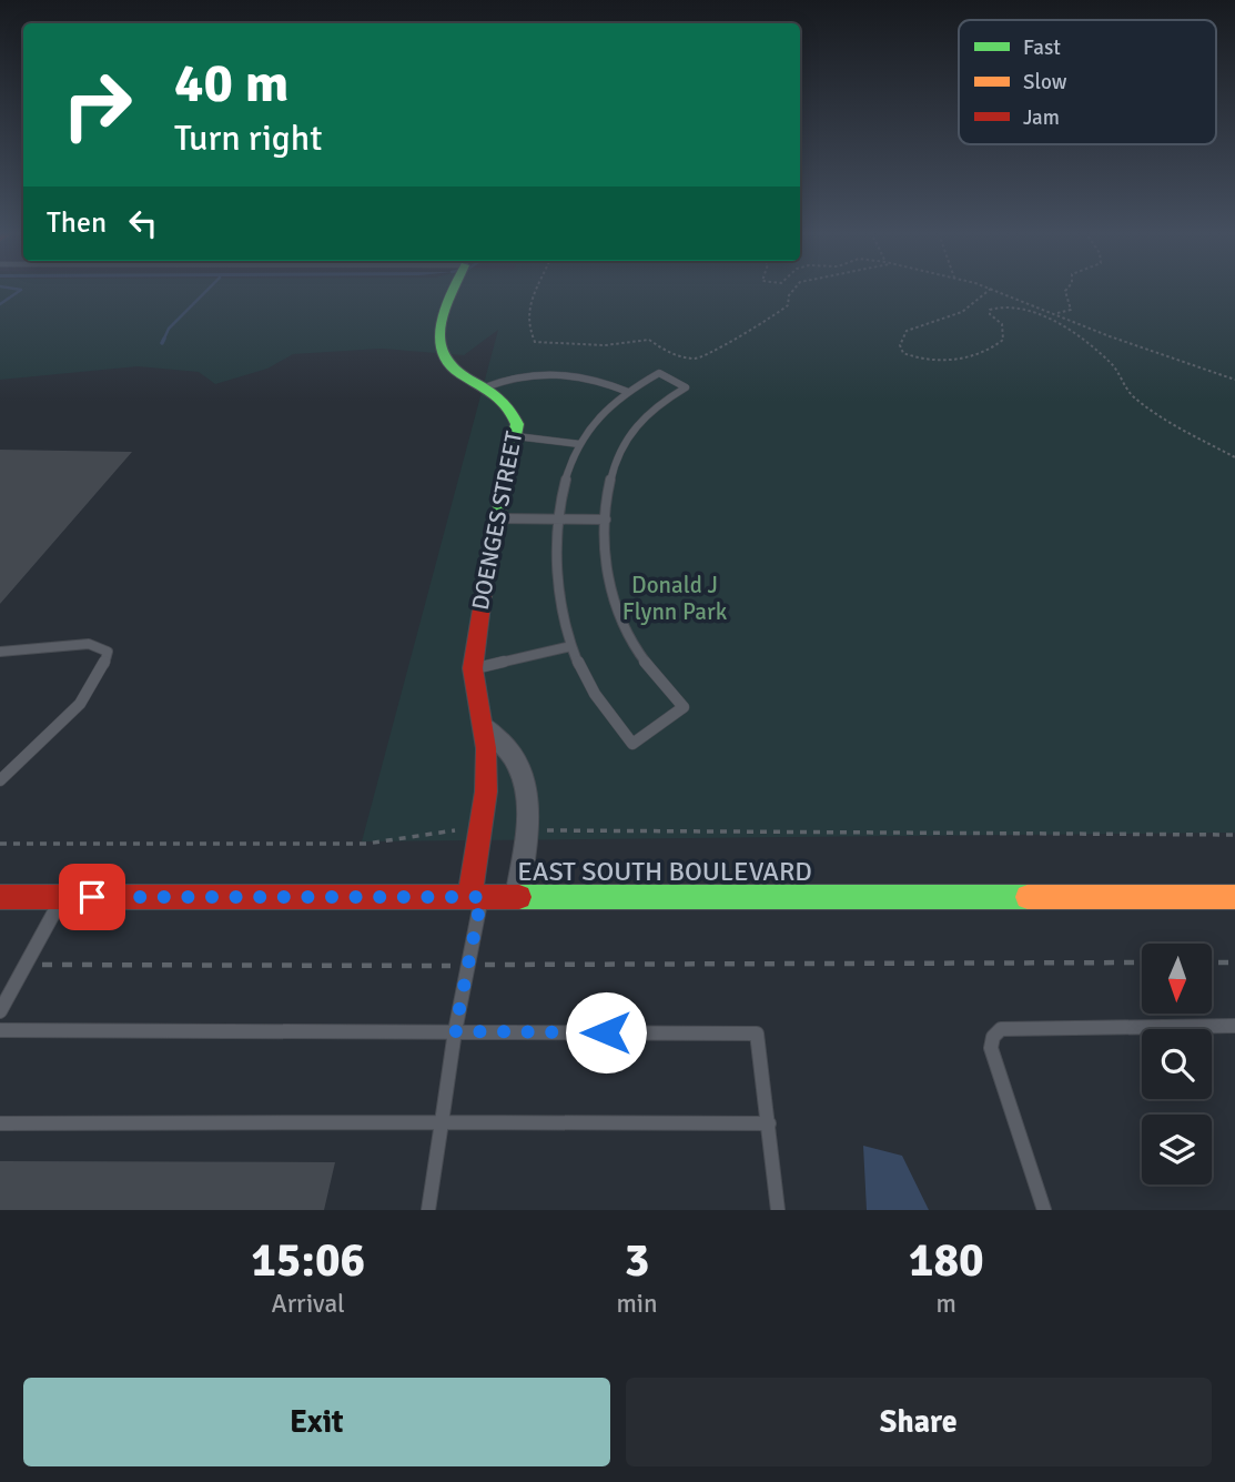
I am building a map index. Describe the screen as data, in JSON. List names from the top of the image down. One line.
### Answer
{"streets":{"street":["DOENGES STREET","EAST SOUTH BOULEVARD"]},"crossings":[["DOENGES STREET","EAST SOUTH BOULEVARD"]],"parks":["Donald J Flynn Park"],"legend":["Fast","Slow","Jam"],"north":"bottom","page":{"turn":["40 m","Turn right"],"then":"Then","eta":["15:06","Arrival","3","min","180","m"],"buttons":["Exit","Share"]}}
